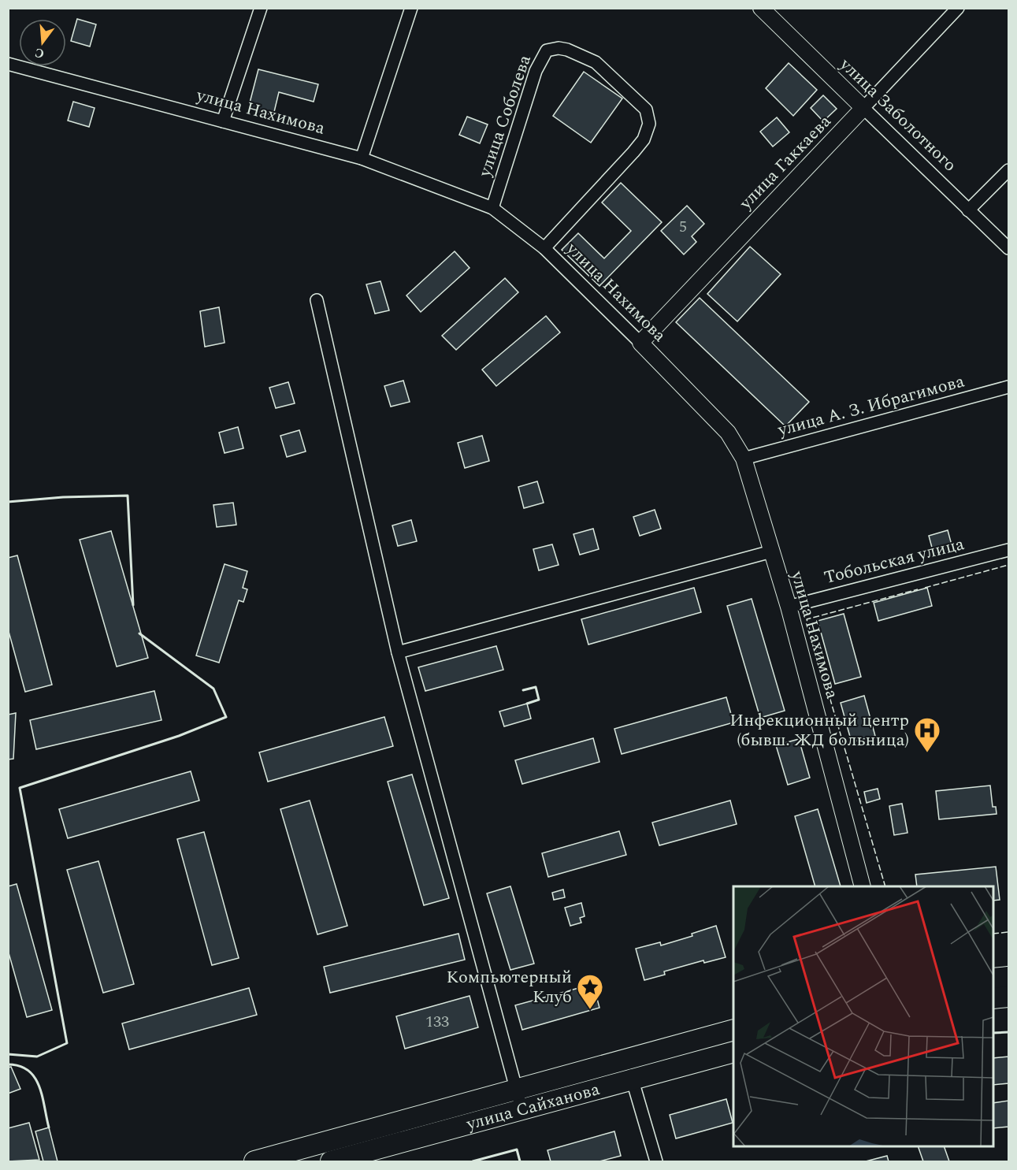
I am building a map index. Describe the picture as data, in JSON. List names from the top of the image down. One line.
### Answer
{"streets":{"main road":["улица Сайханова"],"street":["улица Нахимова","улица Заболотного","улица Соболева","улица Гаккаева","улица А. З. Ибрагимова","Тобольская улица"]},"crossings":[["улица Нахимова","улица Соболева"],["улица Нахимова","улица Гаккаева"],["улица Нахимова","улица А. З. Ибрагимова"],["улица Нахимова","Тобольская улица"],["улица Заболотного","улица Гаккаева"]],"places":{"hospital":["Инфекционный центр (бывш. ЖД больница)"],"place":["Компьютерный Клуб"]},"house_numbers":["5","133"],"north":"bottom"}
